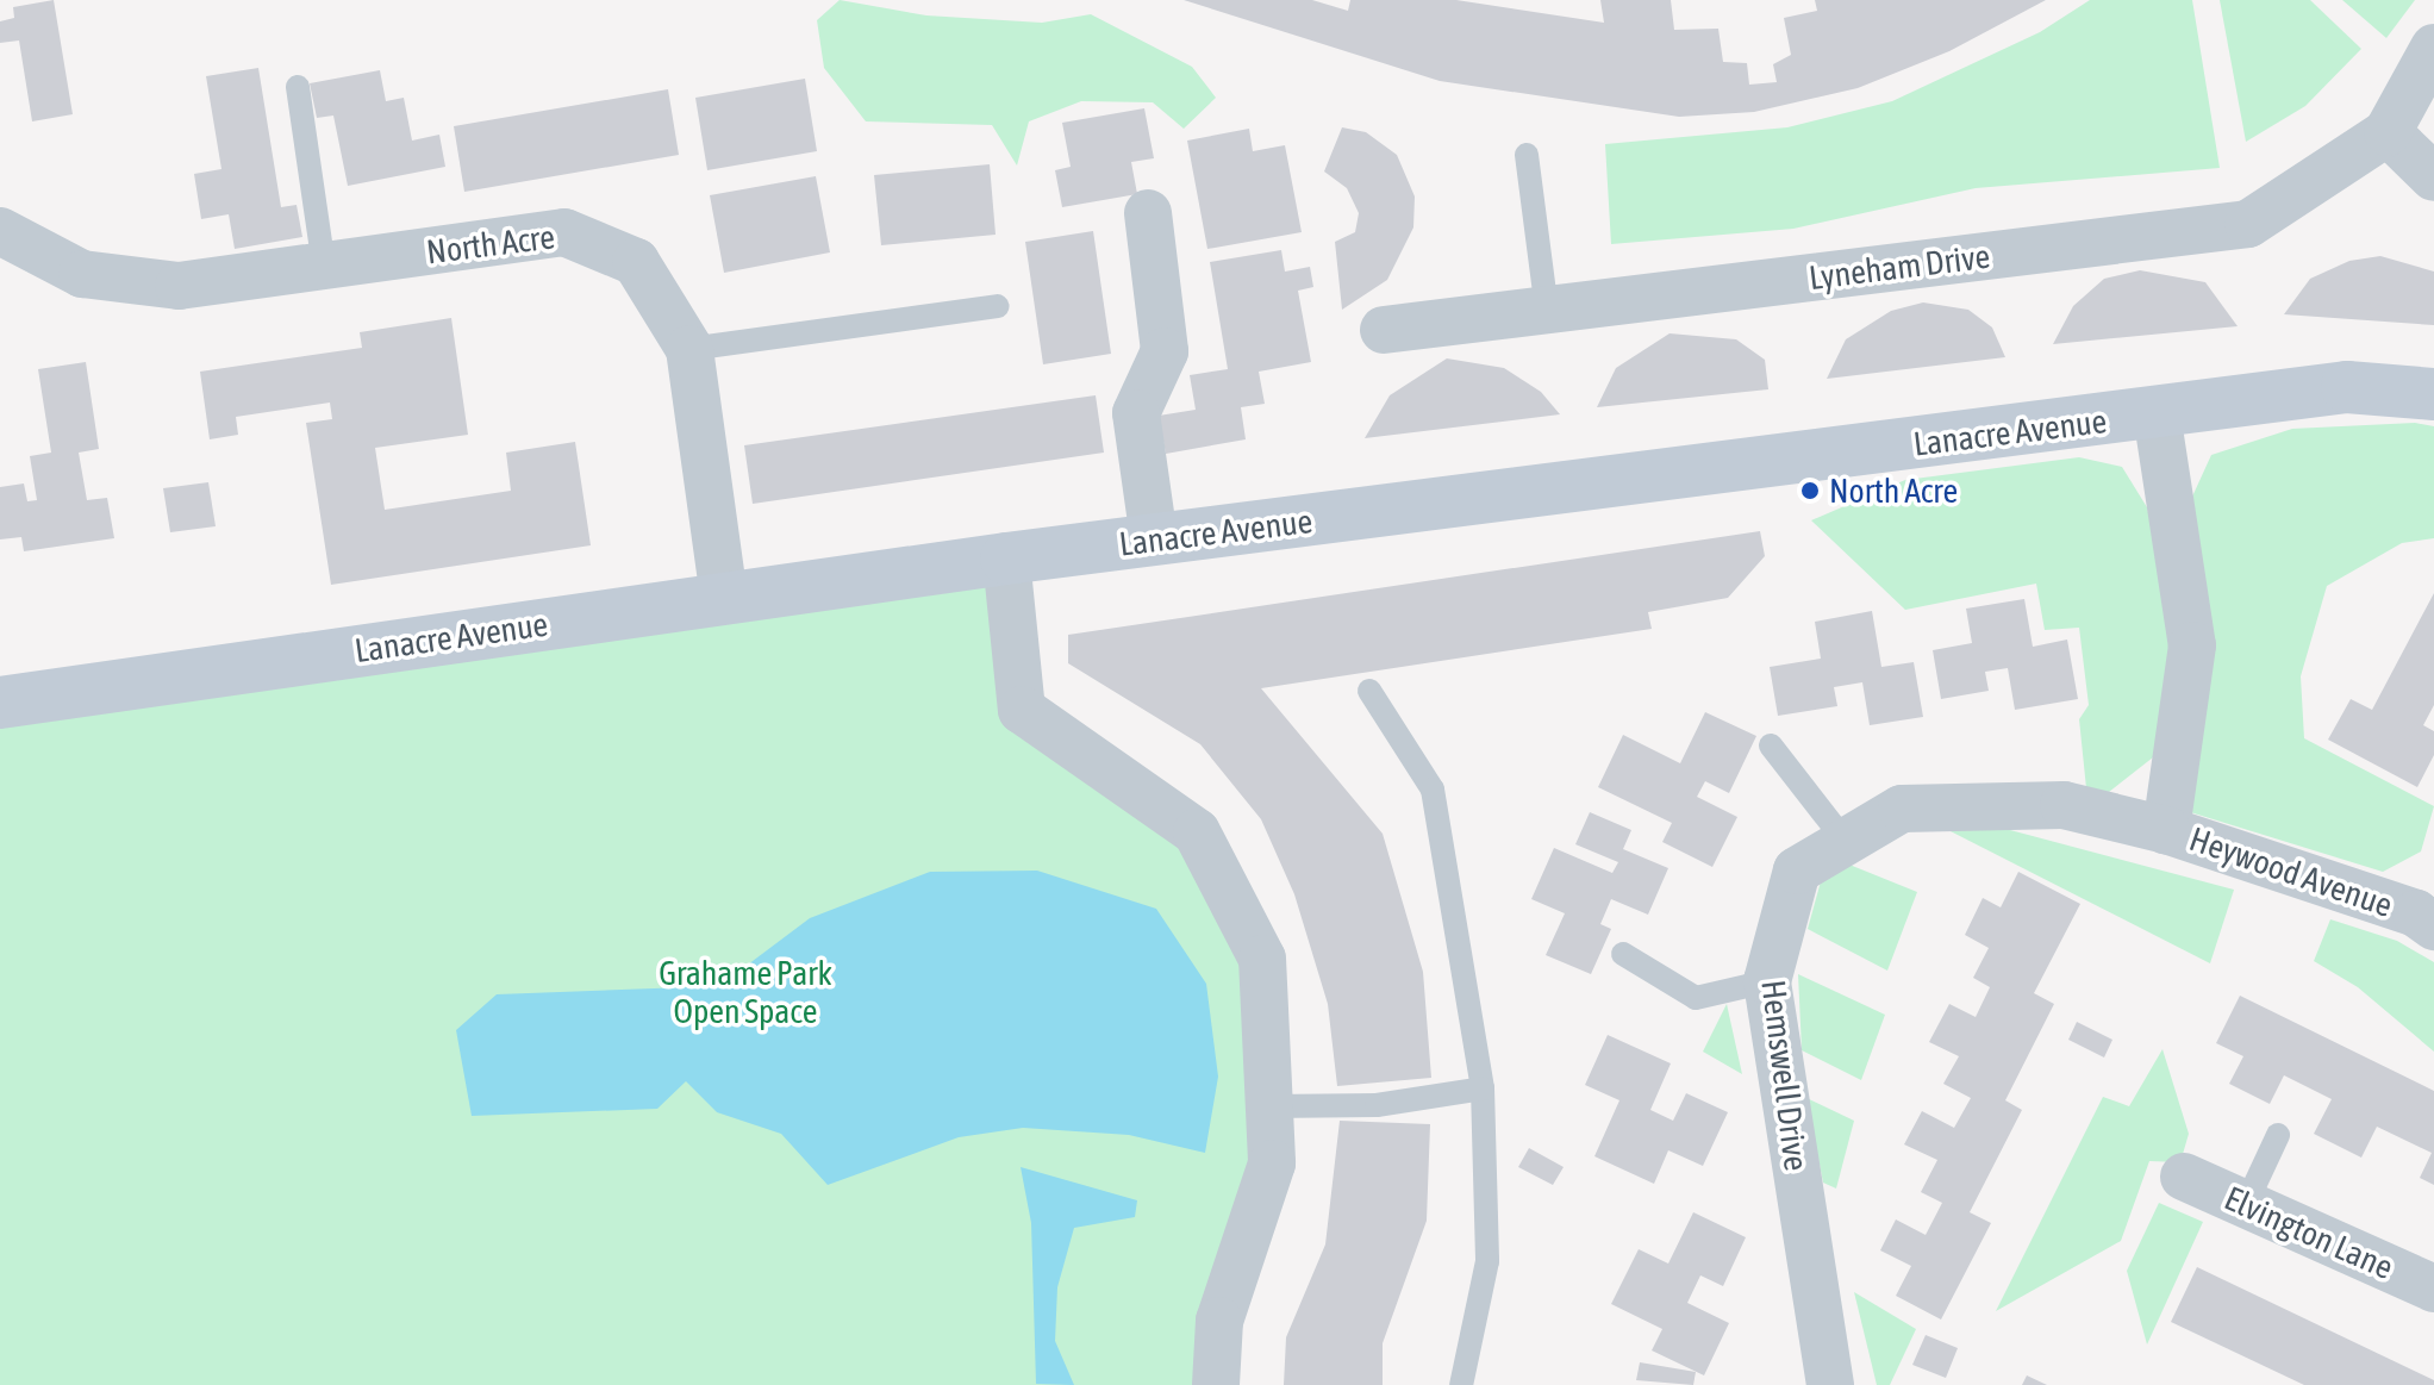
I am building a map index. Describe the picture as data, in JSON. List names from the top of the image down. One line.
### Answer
{"streets":{"street":["North Acre","Lyneham Drive","Lanacre Avenue","Heywood Avenue","Hemswell Drive","Elvington Lane"]},"crossings":[["North Acre","Lanacre Avenue"],["Lanacre Avenue","Heywood Avenue"],["Heywood Avenue","Hemswell Drive"]],"parks":["Grahame Park Open Space"],"places":["North Acre"]}
